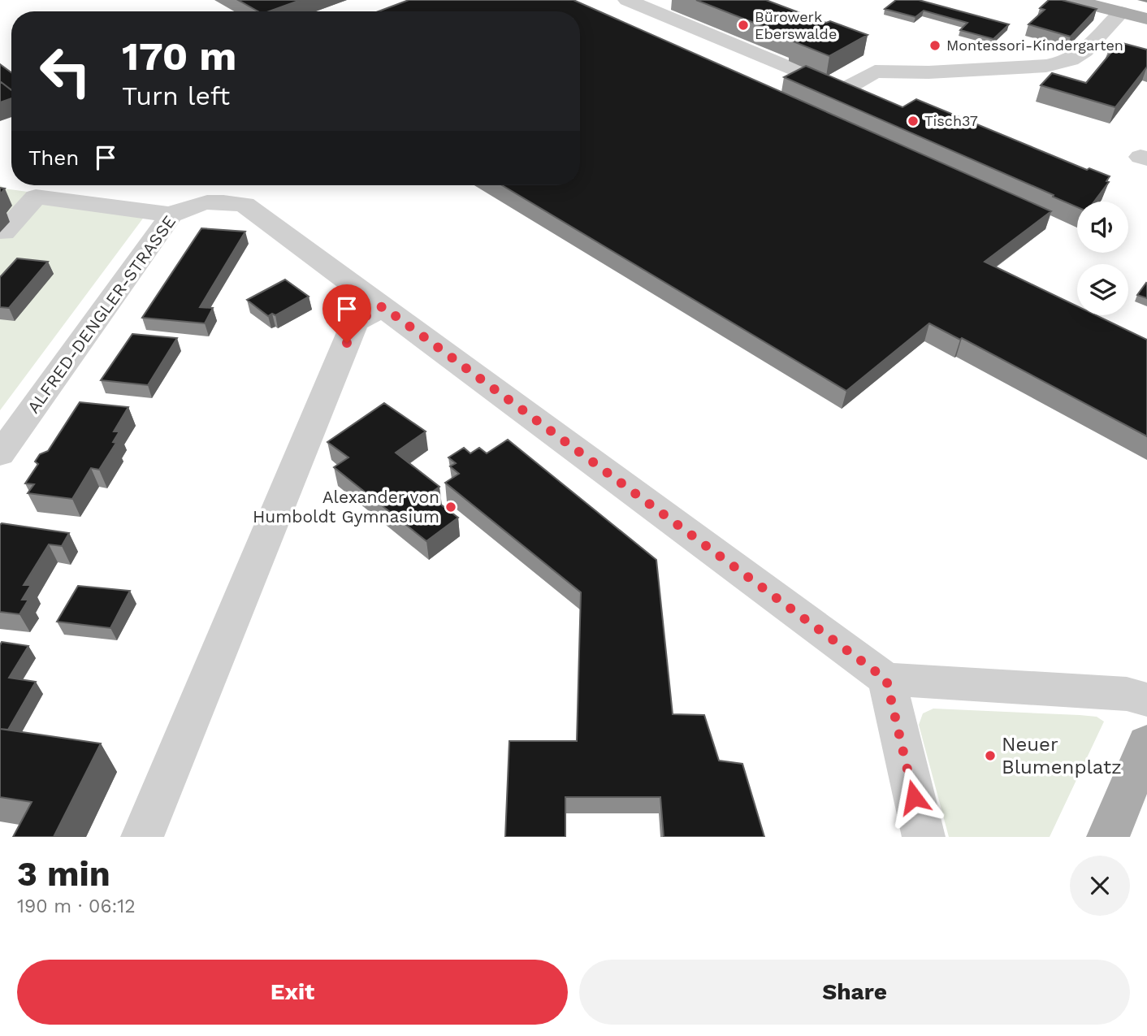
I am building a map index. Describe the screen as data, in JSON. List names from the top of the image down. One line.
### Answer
{"streets":{"street":["ALFRED-DENGLER-STRASSE"]},"places":["Bürowerk Eberswalde","Montessori-Kindergarten","Tisch37","Alexander von Humboldt Gymnasium","Neuer Blumenplatz"],"page":{"turn":["170 m","Turn left"],"then":"Then","heading":["3 min","190 m · 06:12"],"buttons":["Exit","Share"]}}
